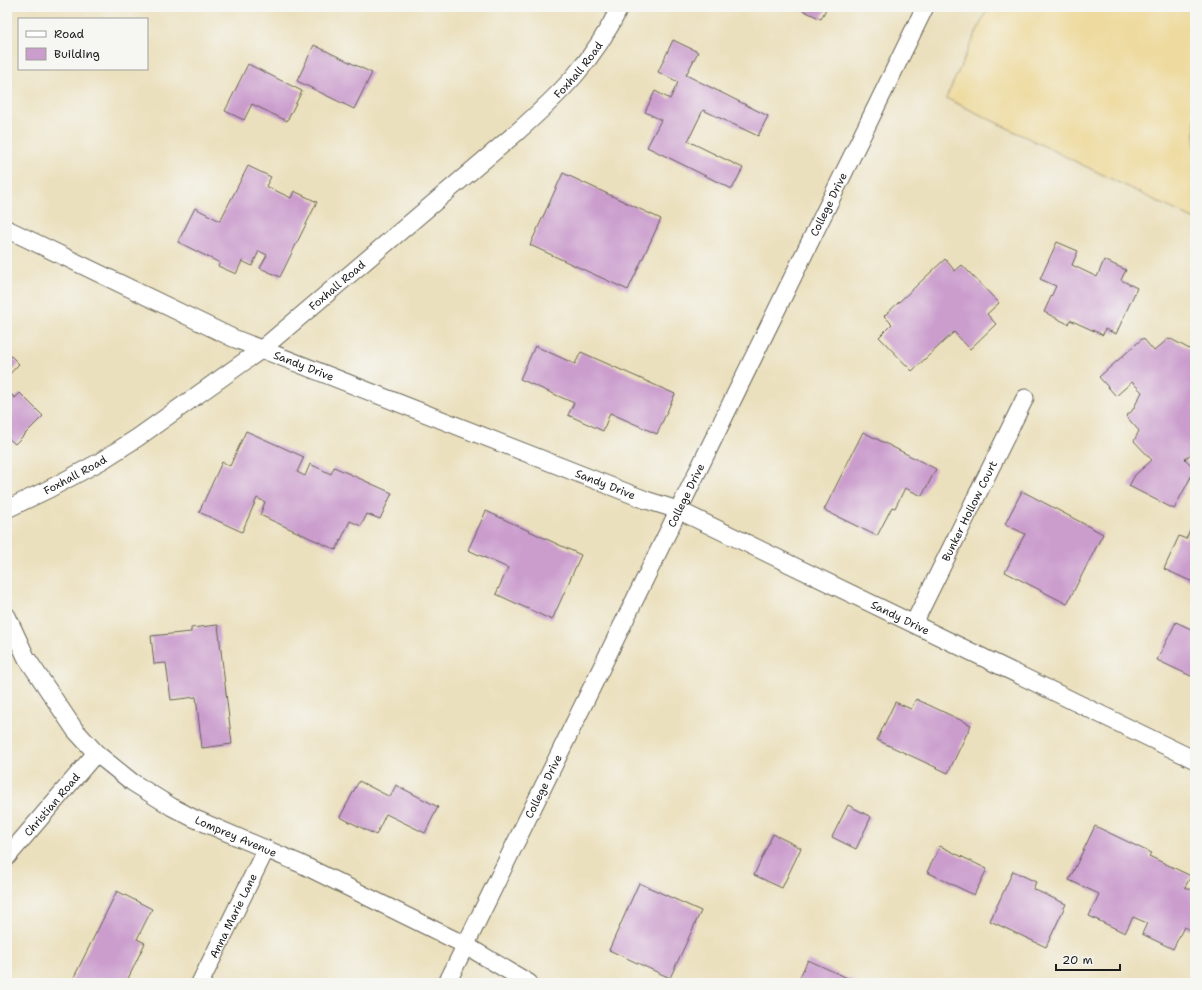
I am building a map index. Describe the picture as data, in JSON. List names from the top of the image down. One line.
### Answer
{"streets":{"street":["Foxhall Road","College Drive","Sandy Drive","Bunker Hollow Court","Christian Road","Lomprey Avenue","Anna Marie Lane"]},"crossings":[["Foxhall Road","Sandy Drive"],["College Drive","Sandy Drive"],["College Drive","Lomprey Avenue"],["Sandy Drive","Bunker Hollow Court"],["Christian Road","Lomprey Avenue"],["Lomprey Avenue","Anna Marie Lane"]],"legend":["Road","Building"],"scale_bar":"20 m"}
